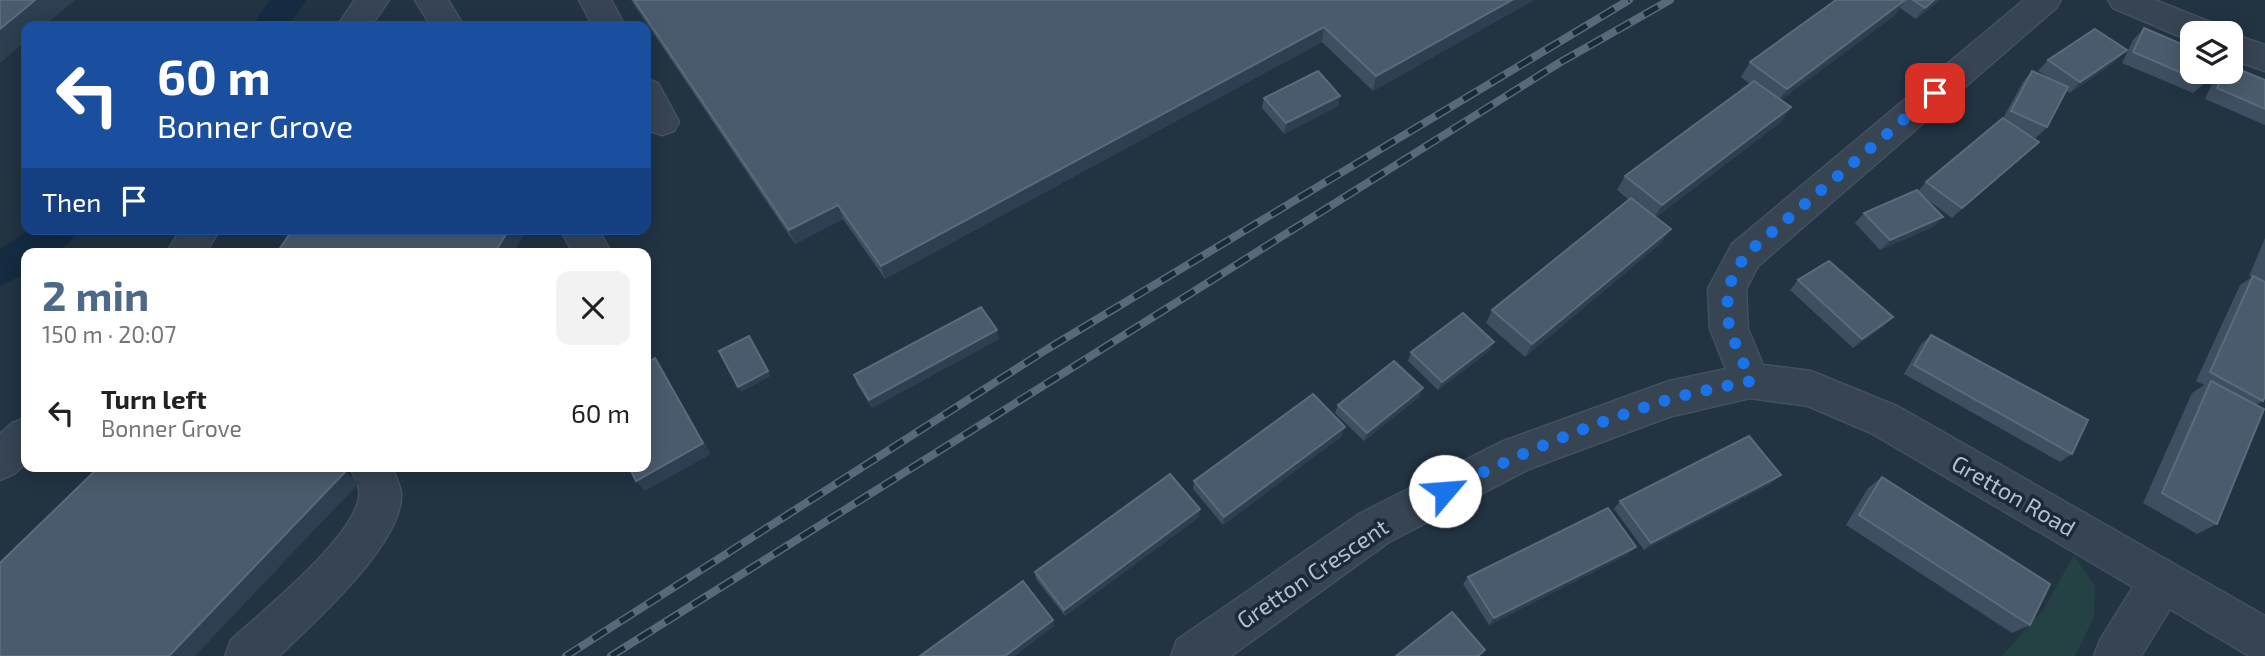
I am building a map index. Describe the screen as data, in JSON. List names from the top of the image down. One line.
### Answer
{"streets":{"street":["Gretton Road","Gretton Crescent"]},"crossings":[["Gretton Road","Gretton Crescent"]],"page":{"turn":["60 m","Bonner Grove"],"then":"Then","heading":["2 min","150 m · 20:07"],"list":[{"name":"Turn left","note":"Bonner Grove","value":"60 m"}]}}
